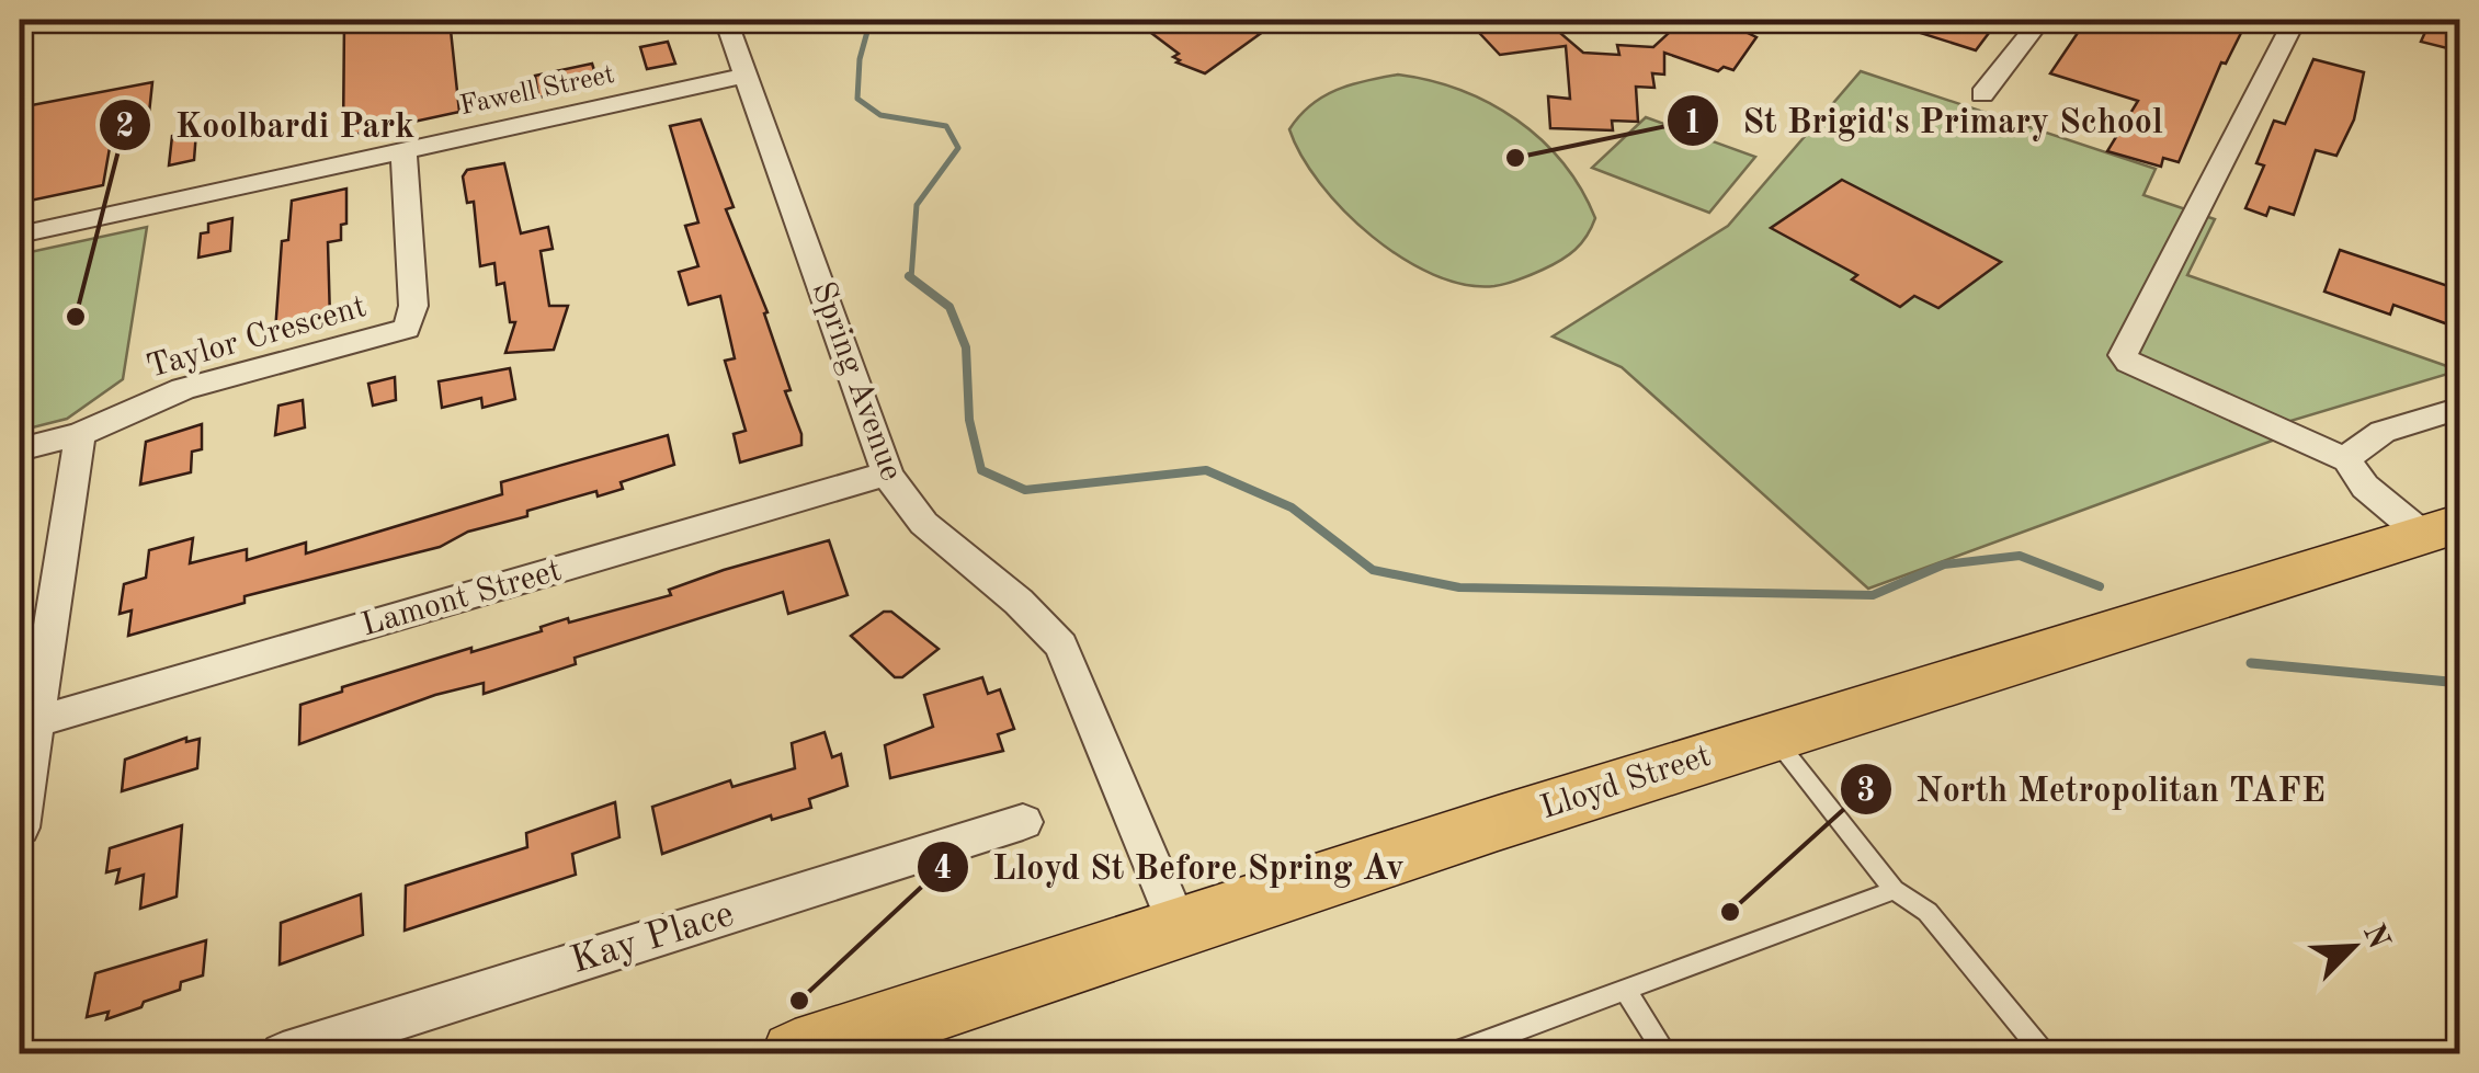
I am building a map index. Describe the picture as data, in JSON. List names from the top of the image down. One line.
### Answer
{"streets":{"main road":["Lloyd Street"],"street":["Fawell Street","Taylor Crescent","Spring Avenue","Lamont Street","Kay Place"]},"crossings":[["Fawell Street","Taylor Crescent"],["Fawell Street","Spring Avenue"],["Spring Avenue","Lamont Street"],["Spring Avenue","Lloyd Street"]],"places":["St Brigid's Primary School","Koolbardi Park","North Metropolitan TAFE","Lloyd St Before Spring Av"],"north":"top right"}
